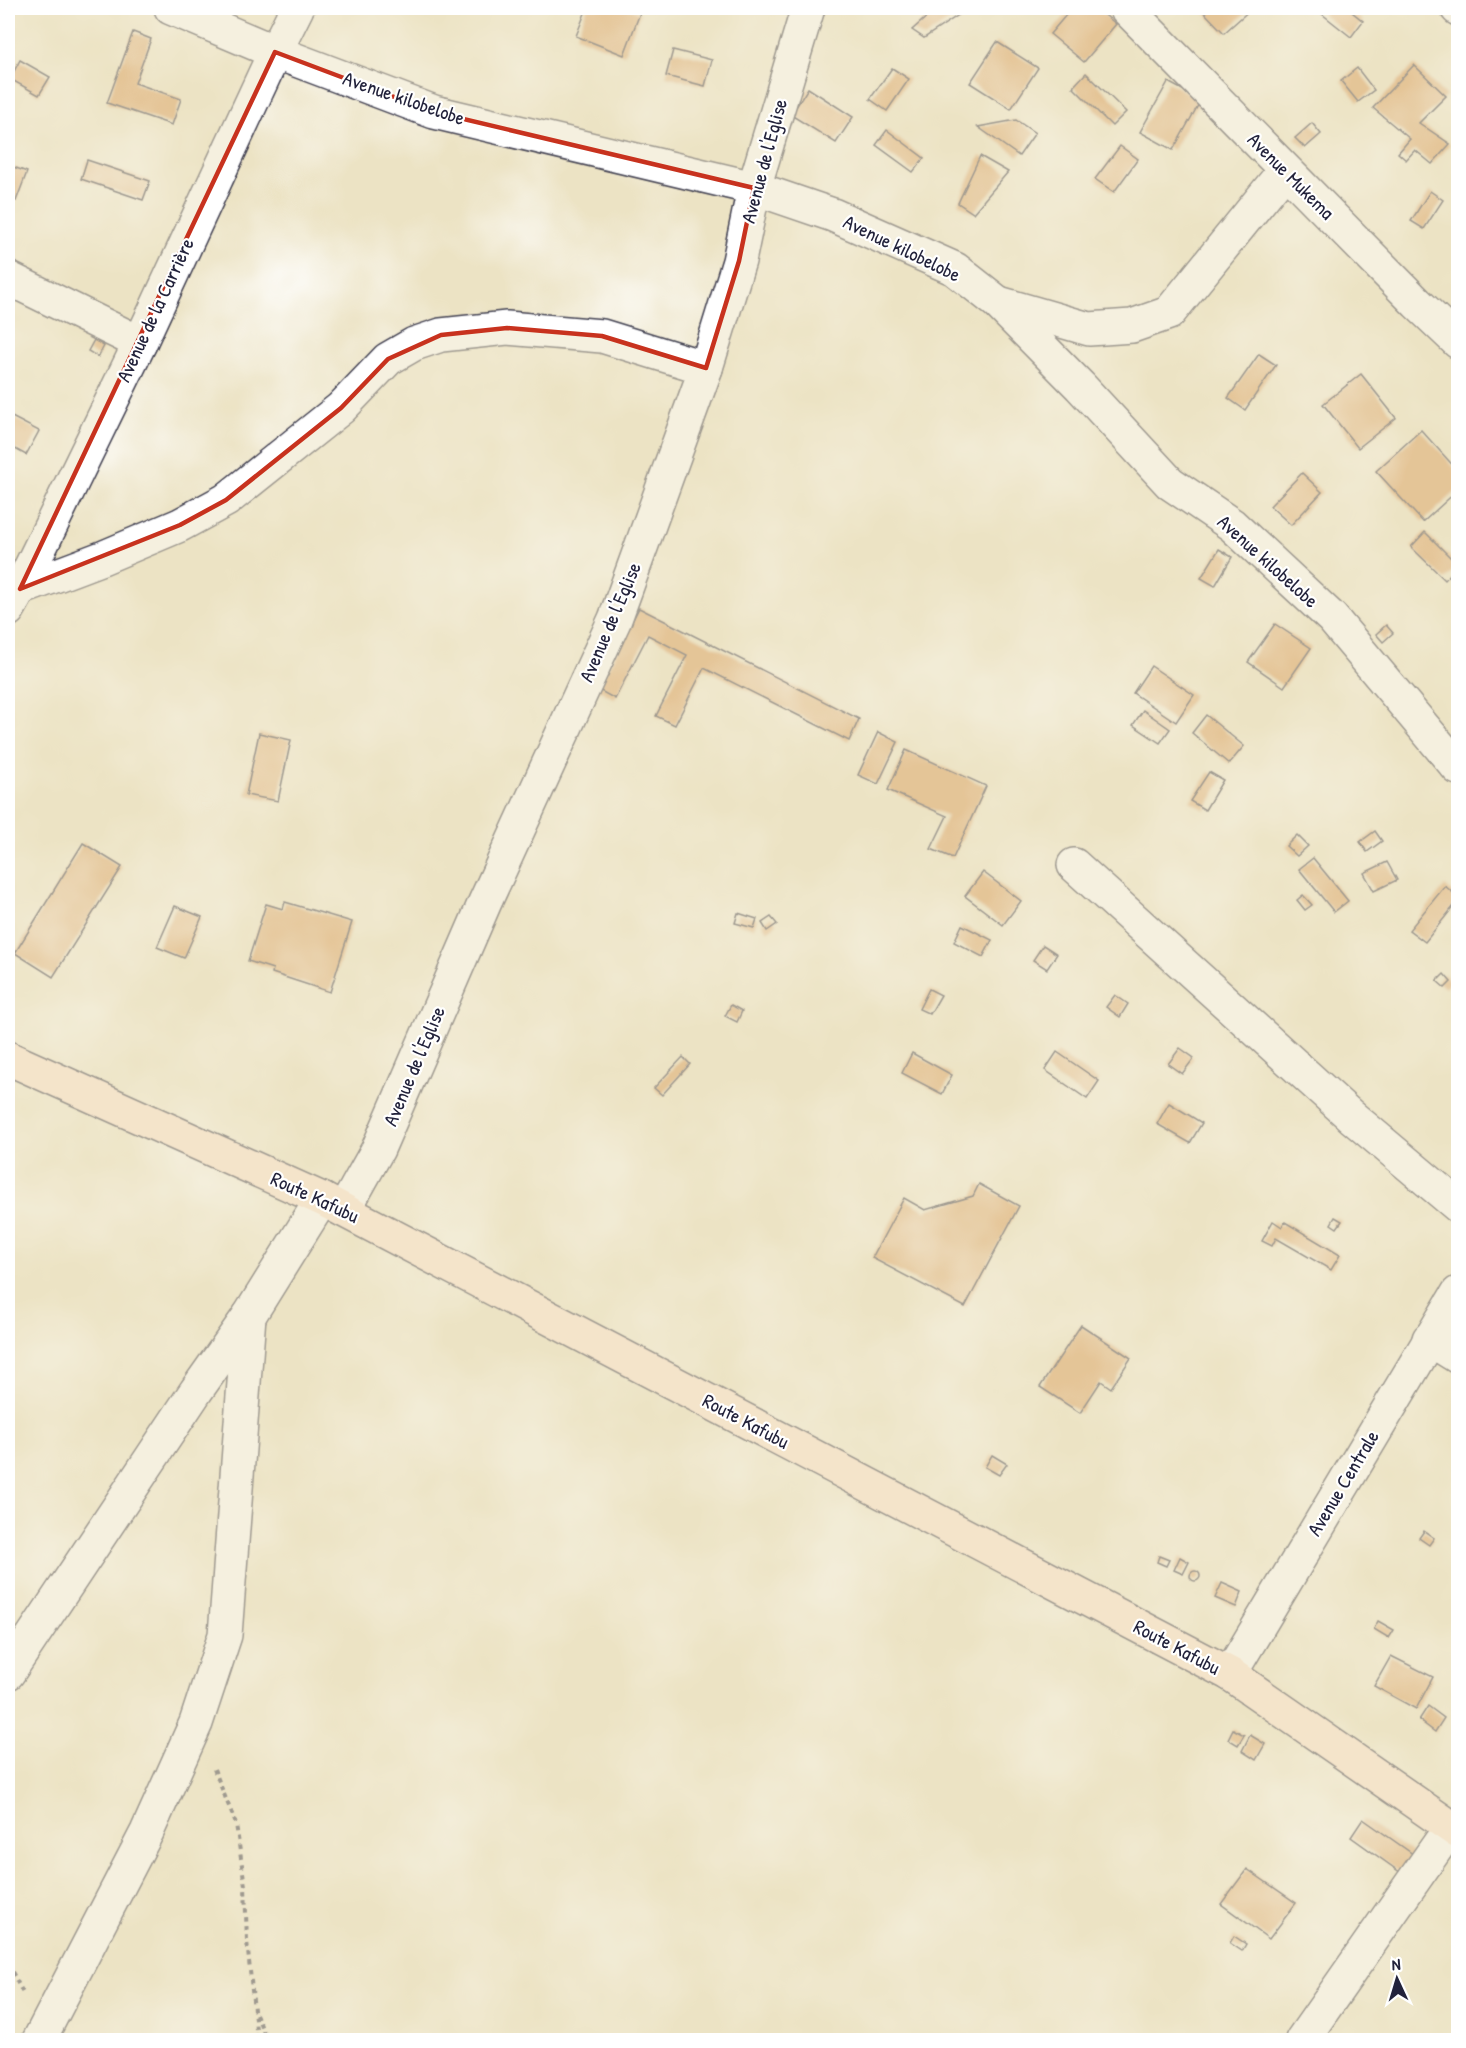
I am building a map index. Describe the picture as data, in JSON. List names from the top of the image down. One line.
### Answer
{"streets":{"main road":["Route Kafubu"],"street":["Avenue kilobelobe","Avenue de l'Eglise","Avenue Mukema","Avenue de la Carrière","Avenue Centrale"]},"crossings":[["Avenue kilobelobe","Avenue de l'Eglise"],["Avenue kilobelobe","Avenue de la Carrière"],["Avenue de l'Eglise","Route Kafubu"],["Route Kafubu","Avenue Centrale"]],"north":"top"}
